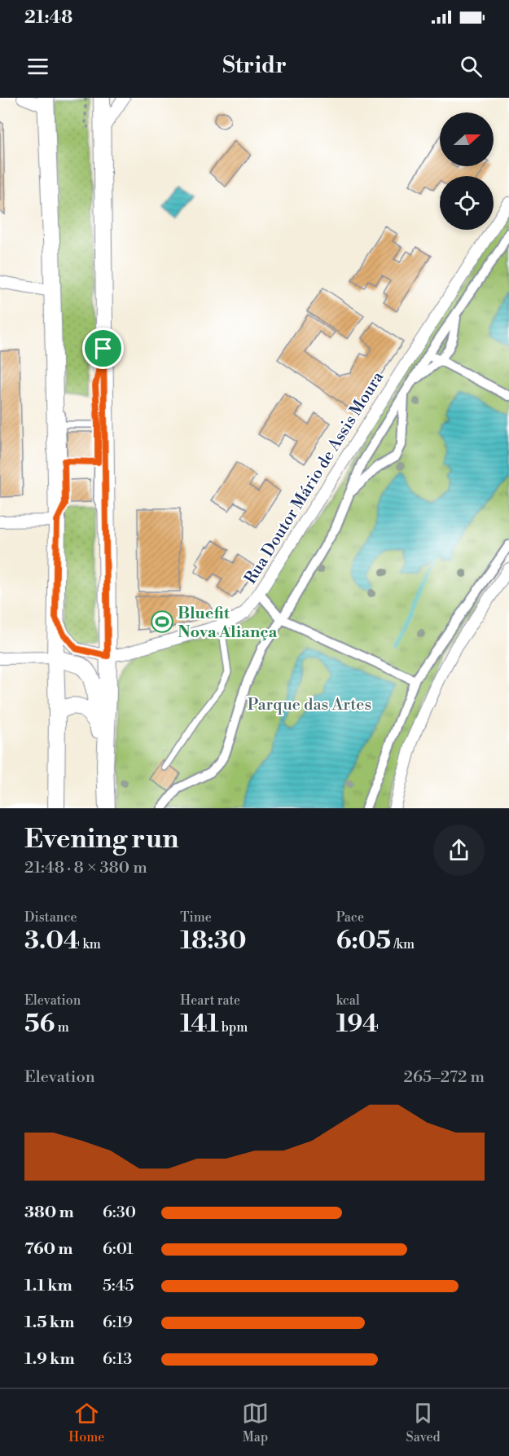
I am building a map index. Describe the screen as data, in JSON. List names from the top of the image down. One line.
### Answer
{"streets":{"street":["Rua Doutor Mário de Assis Moura"]},"parks":["Parque das Artes"],"places":{"sports":["Bluefit Nova Aliança"]},"north":"right","page":{"status":"21:48","header":"Stridr","heading":["Evening run","21:48 · 8 × 380 m"],"stats":[["Distance","3.04 km"],["Time","18:30"],["Pace","6:05 /km"],["Elevation","56 m"],["Heart rate","141 bpm"],["kcal","194"]],"chart":["Elevation","265–272 m"],"list":[{"name":"380 m","note":"6:30"},{"name":"760 m","note":"6:01"},{"name":"1.1 km","note":"5:45"},{"name":"1.5 km","note":"6:19"},{"name":"1.9 km","note":"6:13"}],"tabs":["Home","Map","Saved"]}}
